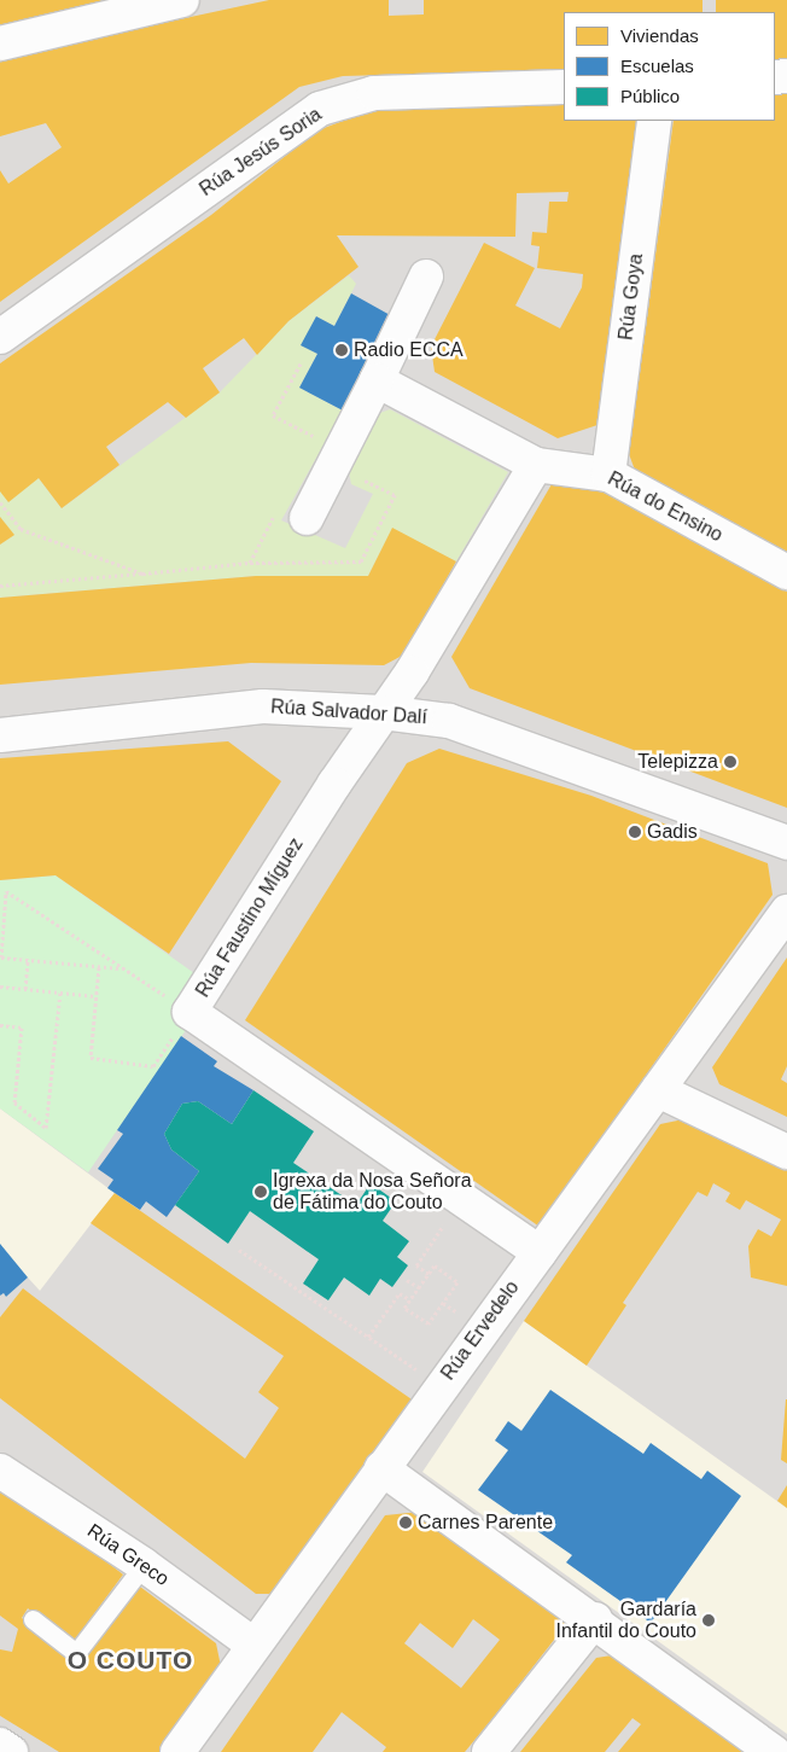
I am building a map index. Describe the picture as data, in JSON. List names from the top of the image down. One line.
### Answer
{"streets":{"street":["Rúa Jesús Soria","Rúa Goya","Rúa do Ensino","Rúa Salvador Dalí","Rúa Faustino Míguez","Rúa Ervedelo","Rúa Greco"]},"crossings":[["Rúa Goya","Rúa do Ensino"],["Rúa do Ensino","Rúa Faustino Míguez"],["Rúa Salvador Dalí","Rúa Faustino Míguez"],["Rúa Faustino Míguez","Rúa Ervedelo"],["Rúa Ervedelo","Rúa Greco"]],"districts":["O COUTO"],"places":["Radio ECCA","Telepizza","Gadis","Igrexa da Nosa Señora de Fátima do Couto","Carnes Parente","Gardaría Infantil do Couto"],"legend":["Viviendas","Escuelas","Público"]}
